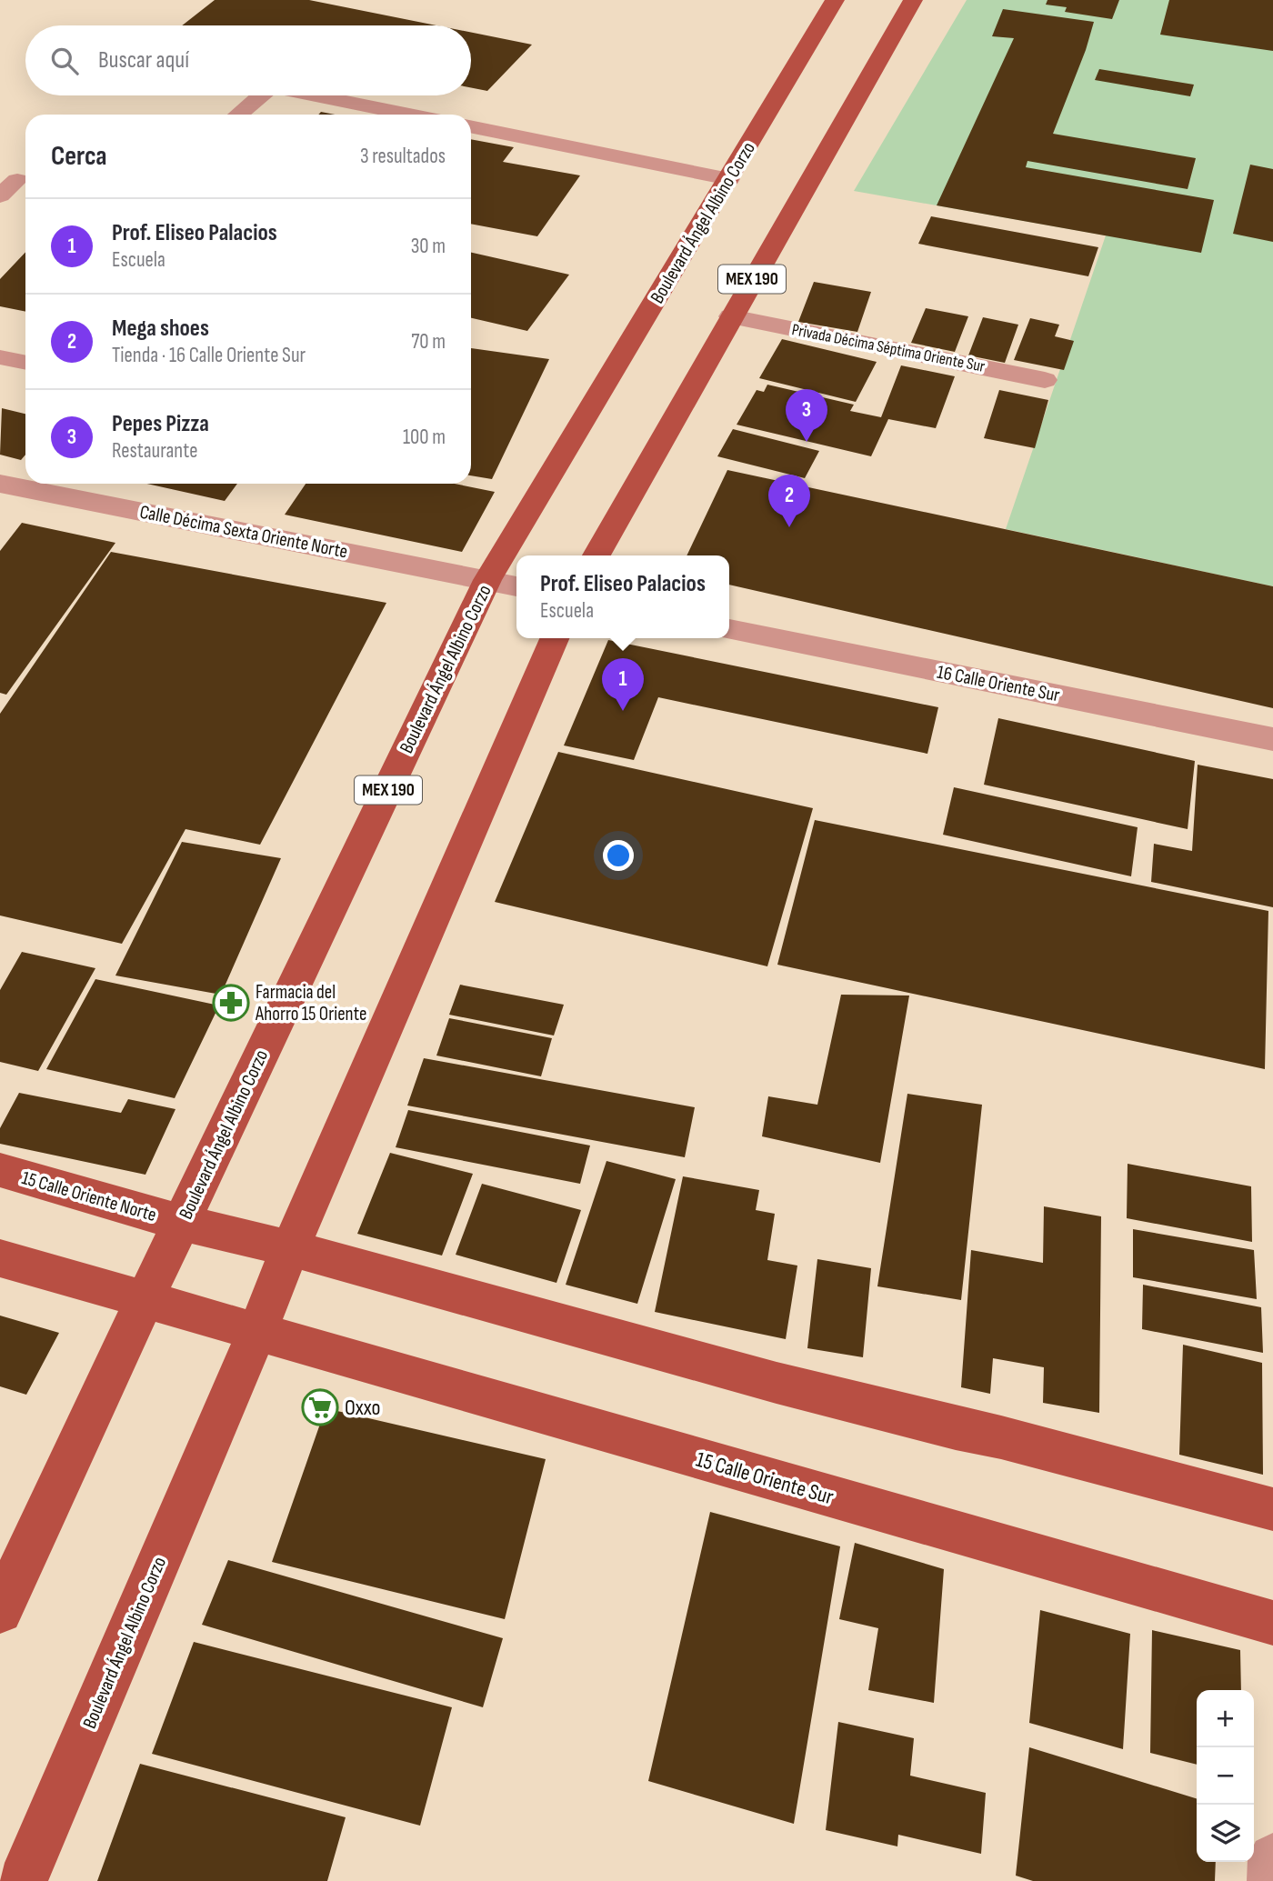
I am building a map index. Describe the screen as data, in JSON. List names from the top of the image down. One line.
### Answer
{"streets":{"main road":["Boulevard Ángel Albino Corzo","MEX 190","15 Calle Oriente Norte","15 Calle Oriente Sur"],"street":["Privada Décima Séptima Oriente Sur","Calle Décima Sexta Oriente Norte","16 Calle Oriente Sur"]},"crossings":[["Boulevard Ángel Albino Corzo","Calle Décima Sexta Oriente Norte"],["Boulevard Ángel Albino Corzo","15 Calle Oriente Norte"],["Boulevard Ángel Albino Corzo","15 Calle Oriente Sur"],["MEX 190","Privada Décima Séptima Oriente Sur"]],"places":{"pharmacy":["Farmacia del Ahorro 15 Oriente"],"supermarket":["Oxxo"]},"page":{"search":"Buscar aquí","heading":["Cerca","3 resultados"],"list":[{"mark":"1","name":"Prof. Eliseo Palacios","note":"Escuela","value":"30 m"},{"mark":"2","name":"Mega shoes","note":"Tienda · 16 Calle Oriente Sur","value":"70 m"},{"mark":"3","name":"Pepes Pizza","note":"Restaurante","value":"100 m"}],"pins":["3","2","1"],"popup":["Prof. Eliseo Palacios","Escuela"],"map_buttons":["+","−"]}}
